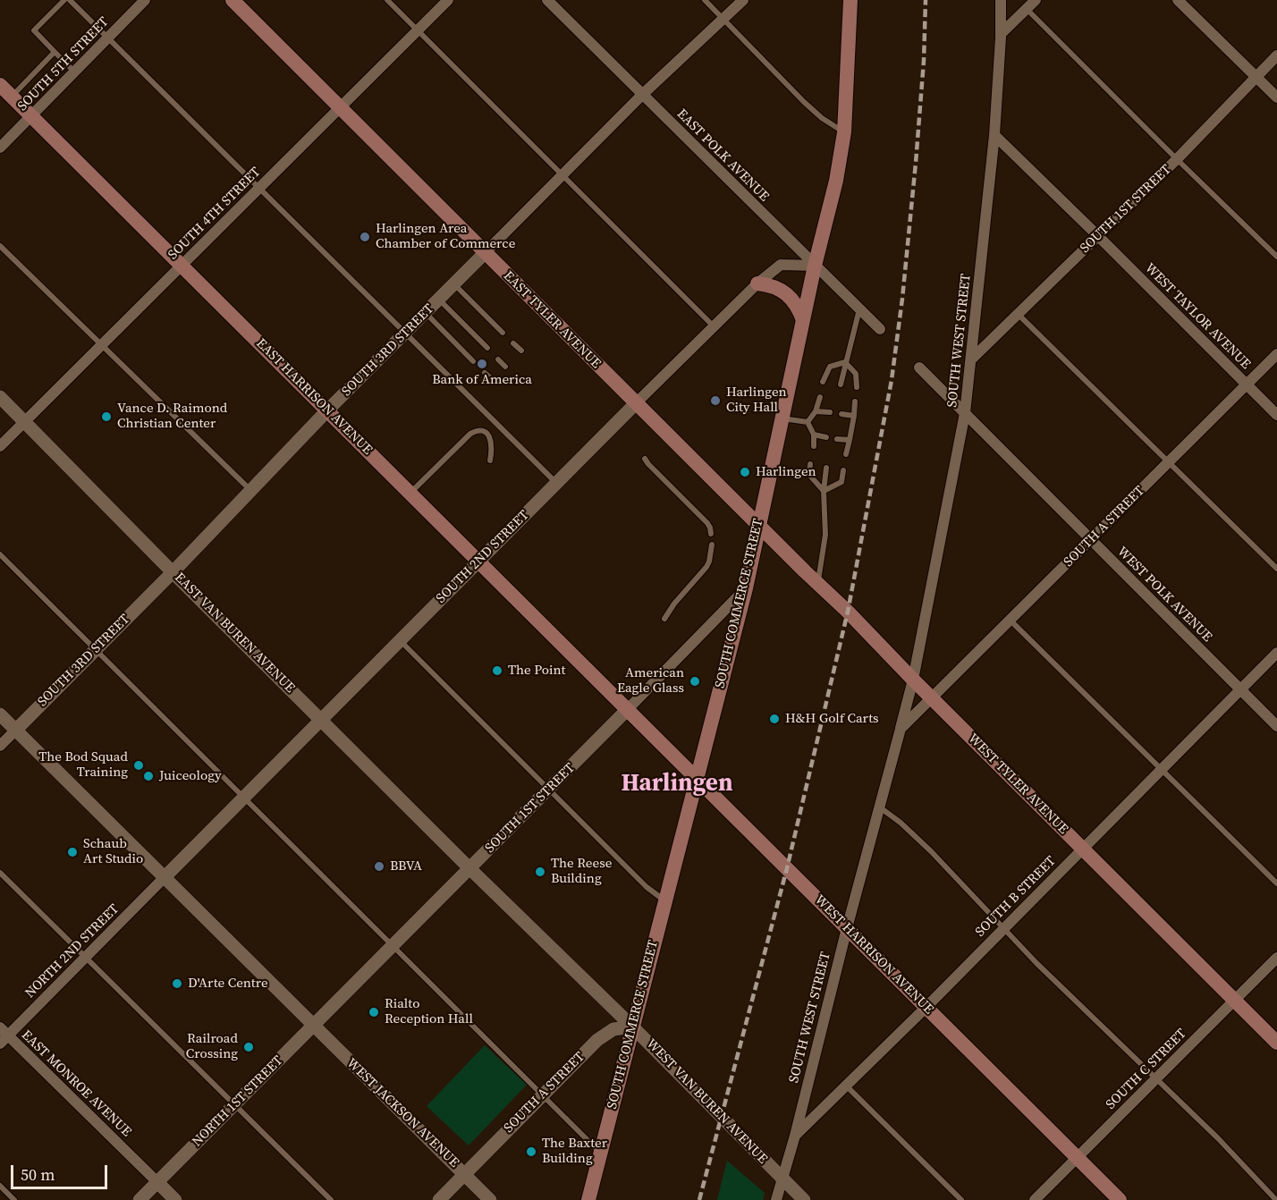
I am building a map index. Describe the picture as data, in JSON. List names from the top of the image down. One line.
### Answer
{"streets":{"main road":["EAST TYLER AVENUE","EAST HARRISON AVENUE","SOUTH COMMERCE STREET","WEST TYLER AVENUE","WEST HARRISON AVENUE"],"street":["SOUTH 5TH STREET","EAST POLK AVENUE","SOUTH 1ST STREET","SOUTH 4TH STREET","WEST TAYLOR AVENUE","SOUTH WEST STREET","SOUTH 3RD STREET","SOUTH A STREET","SOUTH 2ND STREET","WEST POLK AVENUE","EAST VAN BUREN AVENUE","SOUTH B STREET","NORTH 2ND STREET","SOUTH C STREET","EAST MONROE AVENUE","NORTH 1ST STREET","WEST VAN BUREN AVENUE","WEST JACKSON AVENUE"]},"crossings":[["SOUTH 5TH STREET","EAST HARRISON AVENUE"],["EAST POLK AVENUE","SOUTH 3RD STREET"],["EAST POLK AVENUE","SOUTH 2ND STREET"],["EAST POLK AVENUE","SOUTH COMMERCE STREET"],["SOUTH 1ST STREET","WEST TAYLOR AVENUE"],["SOUTH 1ST STREET","SOUTH WEST STREET"],["SOUTH 1ST STREET","EAST HARRISON AVENUE"],["SOUTH 1ST STREET","SOUTH COMMERCE STREET"],["SOUTH 1ST STREET","EAST VAN BUREN AVENUE"],["SOUTH 1ST STREET","WEST HARRISON AVENUE"],["SOUTH 1ST STREET","NORTH 1ST STREET"],["SOUTH 1ST STREET","WEST VAN BUREN AVENUE"],["SOUTH 1ST STREET","WEST JACKSON AVENUE"],["SOUTH 4TH STREET","EAST TYLER AVENUE"],["SOUTH 4TH STREET","EAST HARRISON AVENUE"],["SOUTH 4TH STREET","EAST VAN BUREN AVENUE"],["WEST TAYLOR AVENUE","SOUTH WEST STREET"],["WEST TAYLOR AVENUE","SOUTH A STREET"],["EAST TYLER AVENUE","SOUTH 3RD STREET"],["EAST TYLER AVENUE","SOUTH 2ND STREET"],["EAST TYLER AVENUE","SOUTH COMMERCE STREET"],["EAST TYLER AVENUE","WEST TYLER AVENUE"],["SOUTH WEST STREET","WEST POLK AVENUE"],["SOUTH WEST STREET","WEST TYLER AVENUE"],["SOUTH WEST STREET","SOUTH B STREET"],["SOUTH WEST STREET","WEST HARRISON AVENUE"],["SOUTH WEST STREET","WEST VAN BUREN AVENUE"],["SOUTH 3RD STREET","EAST HARRISON AVENUE"],["SOUTH 3RD STREET","EAST VAN BUREN AVENUE"],["SOUTH 3RD STREET","WEST JACKSON AVENUE"],["EAST HARRISON AVENUE","SOUTH 2ND STREET"],["EAST HARRISON AVENUE","WEST HARRISON AVENUE"],["SOUTH A STREET","WEST POLK AVENUE"],["SOUTH A STREET","SOUTH COMMERCE STREET"],["SOUTH A STREET","WEST TYLER AVENUE"],["SOUTH A STREET","WEST VAN BUREN AVENUE"],["SOUTH A STREET","WEST JACKSON AVENUE"],["SOUTH 2ND STREET","SOUTH COMMERCE STREET"],["SOUTH 2ND STREET","EAST VAN BUREN AVENUE"],["SOUTH 2ND STREET","NORTH 2ND STREET"],["SOUTH 2ND STREET","WEST JACKSON AVENUE"],["WEST POLK AVENUE","SOUTH B STREET"],["SOUTH COMMERCE STREET","WEST TYLER AVENUE"],["SOUTH COMMERCE STREET","WEST HARRISON AVENUE"],["SOUTH COMMERCE STREET","WEST VAN BUREN AVENUE"],["EAST VAN BUREN AVENUE","WEST VAN BUREN AVENUE"],["WEST TYLER AVENUE","SOUTH B STREET"],["WEST TYLER AVENUE","SOUTH C STREET"],["SOUTH B STREET","WEST HARRISON AVENUE"],["NORTH 2ND STREET","EAST MONROE AVENUE"],["NORTH 2ND STREET","WEST JACKSON AVENUE"],["WEST HARRISON AVENUE","SOUTH C STREET"],["EAST MONROE AVENUE","NORTH 1ST STREET"],["NORTH 1ST STREET","WEST JACKSON AVENUE"]],"districts":["Harlingen"],"places":["Harlingen Area Chamber of Commerce","Bank of America","Harlingen City Hall","Vance D. Raimond Christian Center","Harlingen","The Point","American Eagle Glass","H&H Golf Carts","The Bod Squad Training","Juiceology","Schaub Art Studio","BBVA","The Reese Building","D'Arte Centre","Rialto Reception Hall","Railroad Crossing","The Baxter Building"],"scale_bar":"50 m"}
